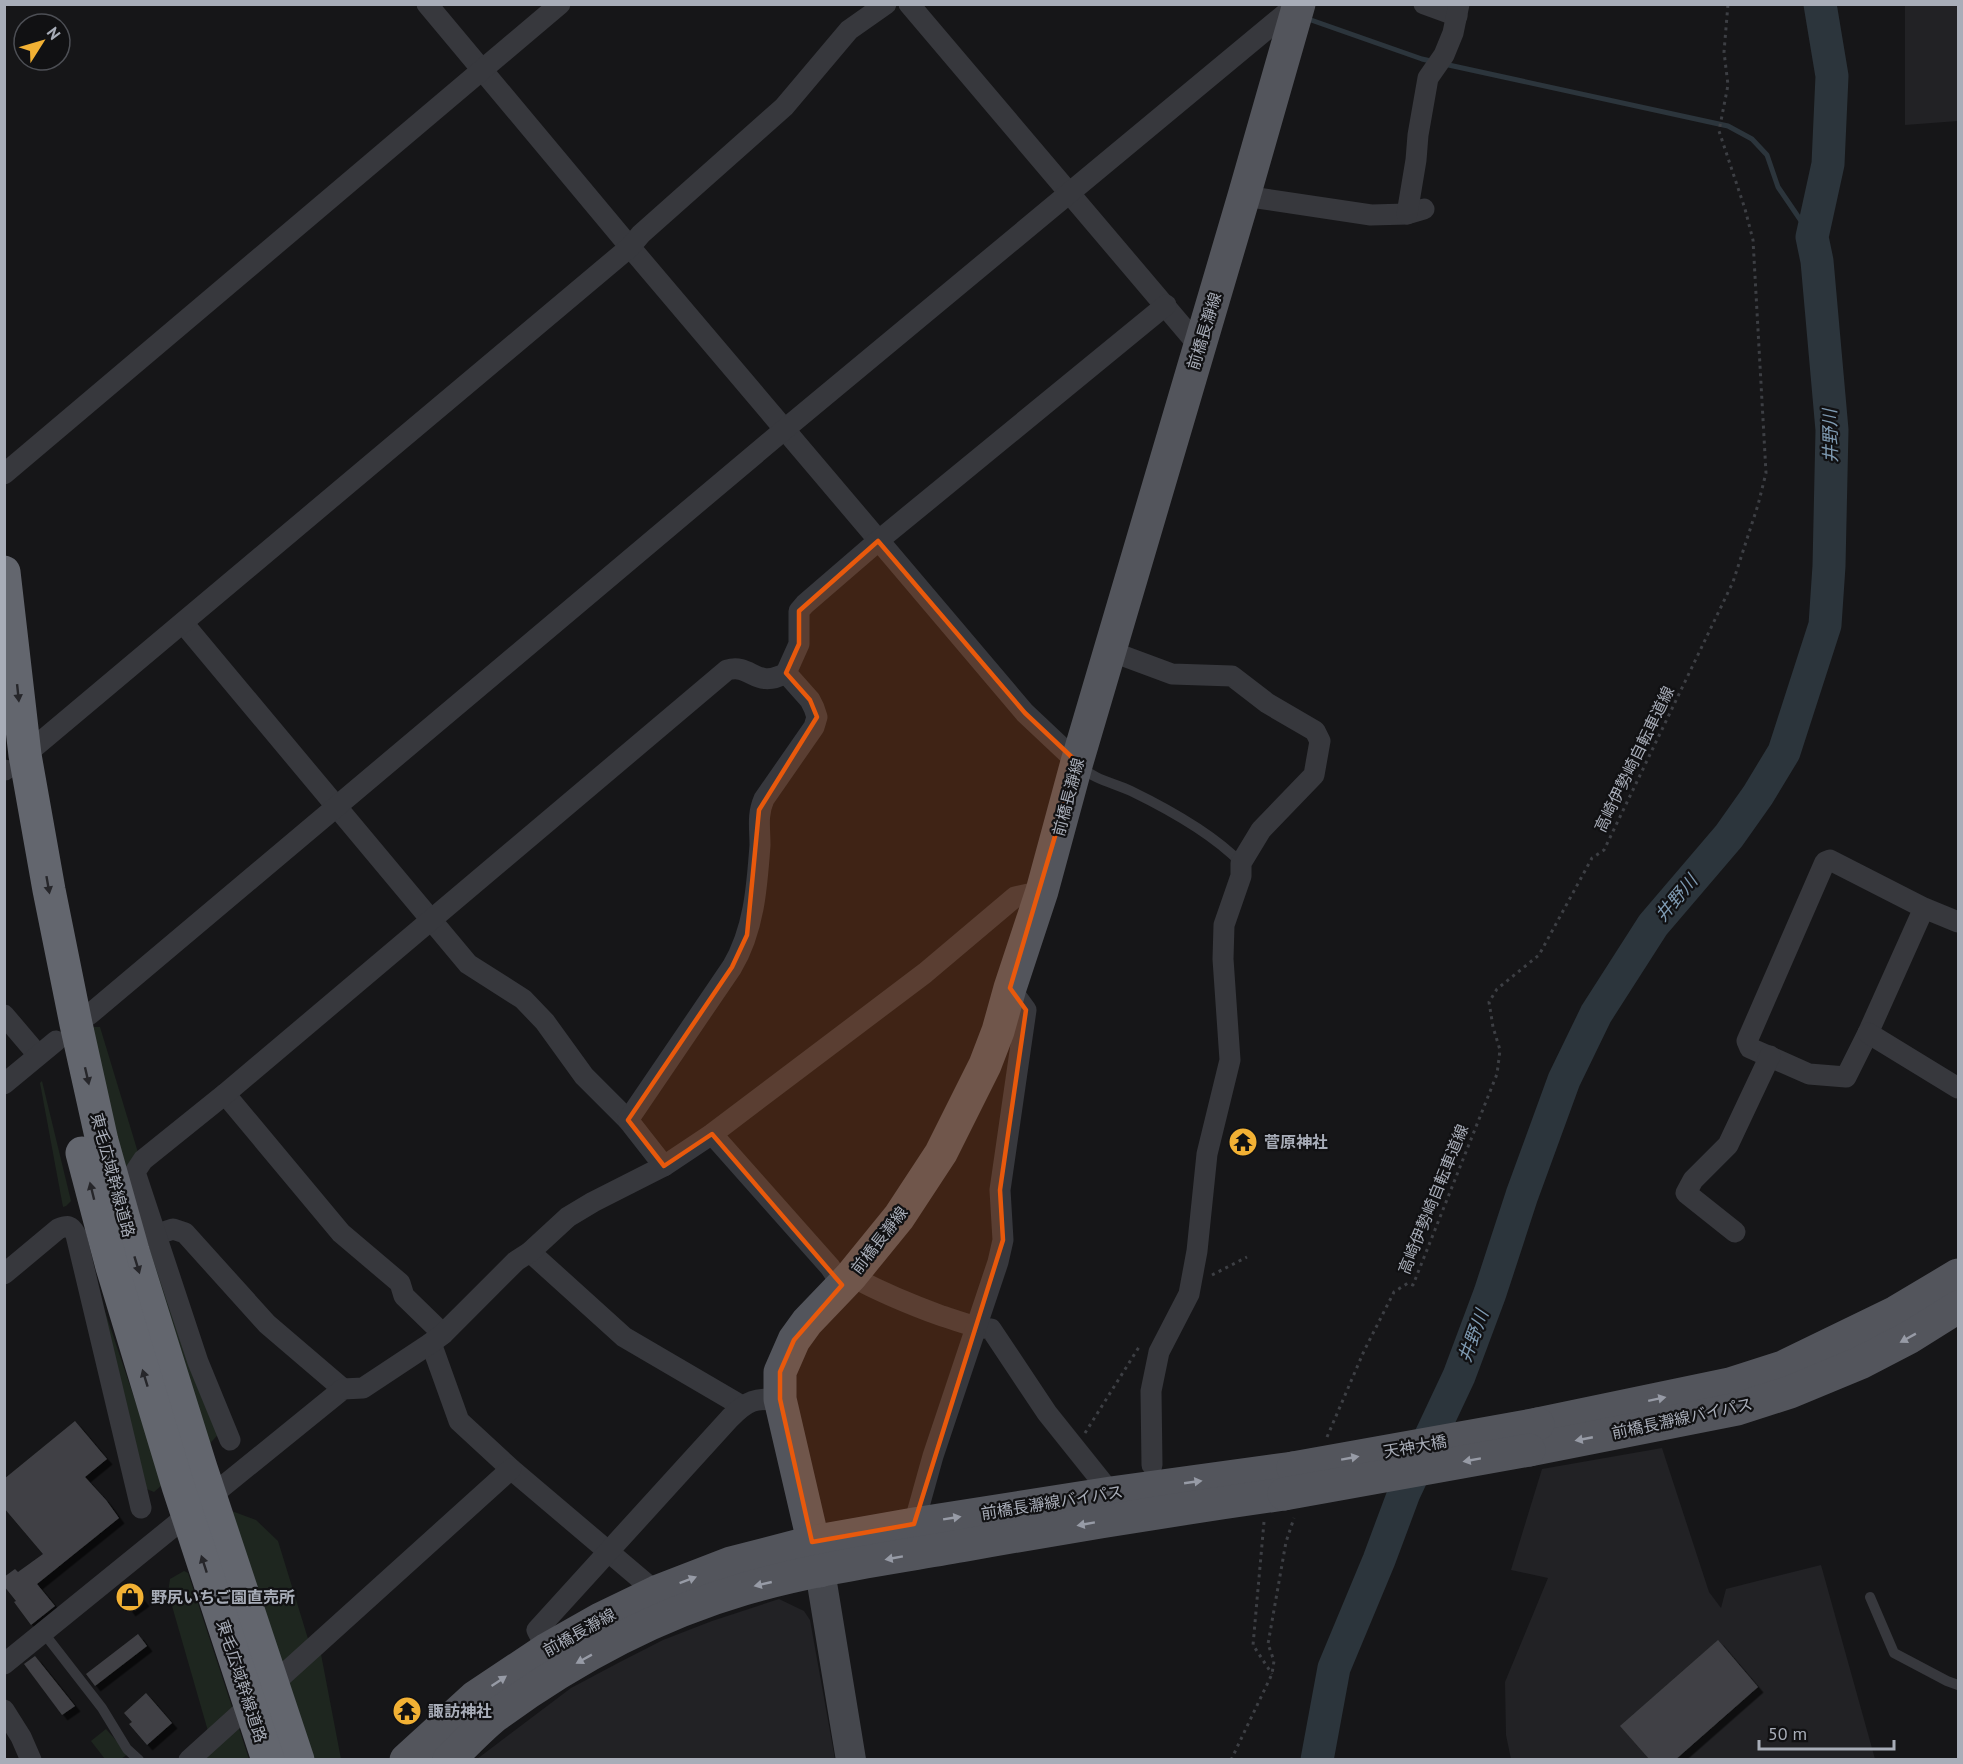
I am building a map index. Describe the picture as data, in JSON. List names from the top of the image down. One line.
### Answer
{"streets":{"highway":["東毛広域幹線道路"],"main road":["前橋長瀞線","前橋長瀞線バイパス","天神大橋"],"path":["高崎伊勢崎自転車道線"]},"crossings":[["前橋長瀞線","前橋長瀞線バイパス"],["前橋長瀞線バイパス","天神大橋"]],"water":["井野川"],"places":{"temple":["菅原神社","諏訪神社"],"shop":["野尻いちご園直売所"]},"scale_bar":"50 m","north":"top right"}
